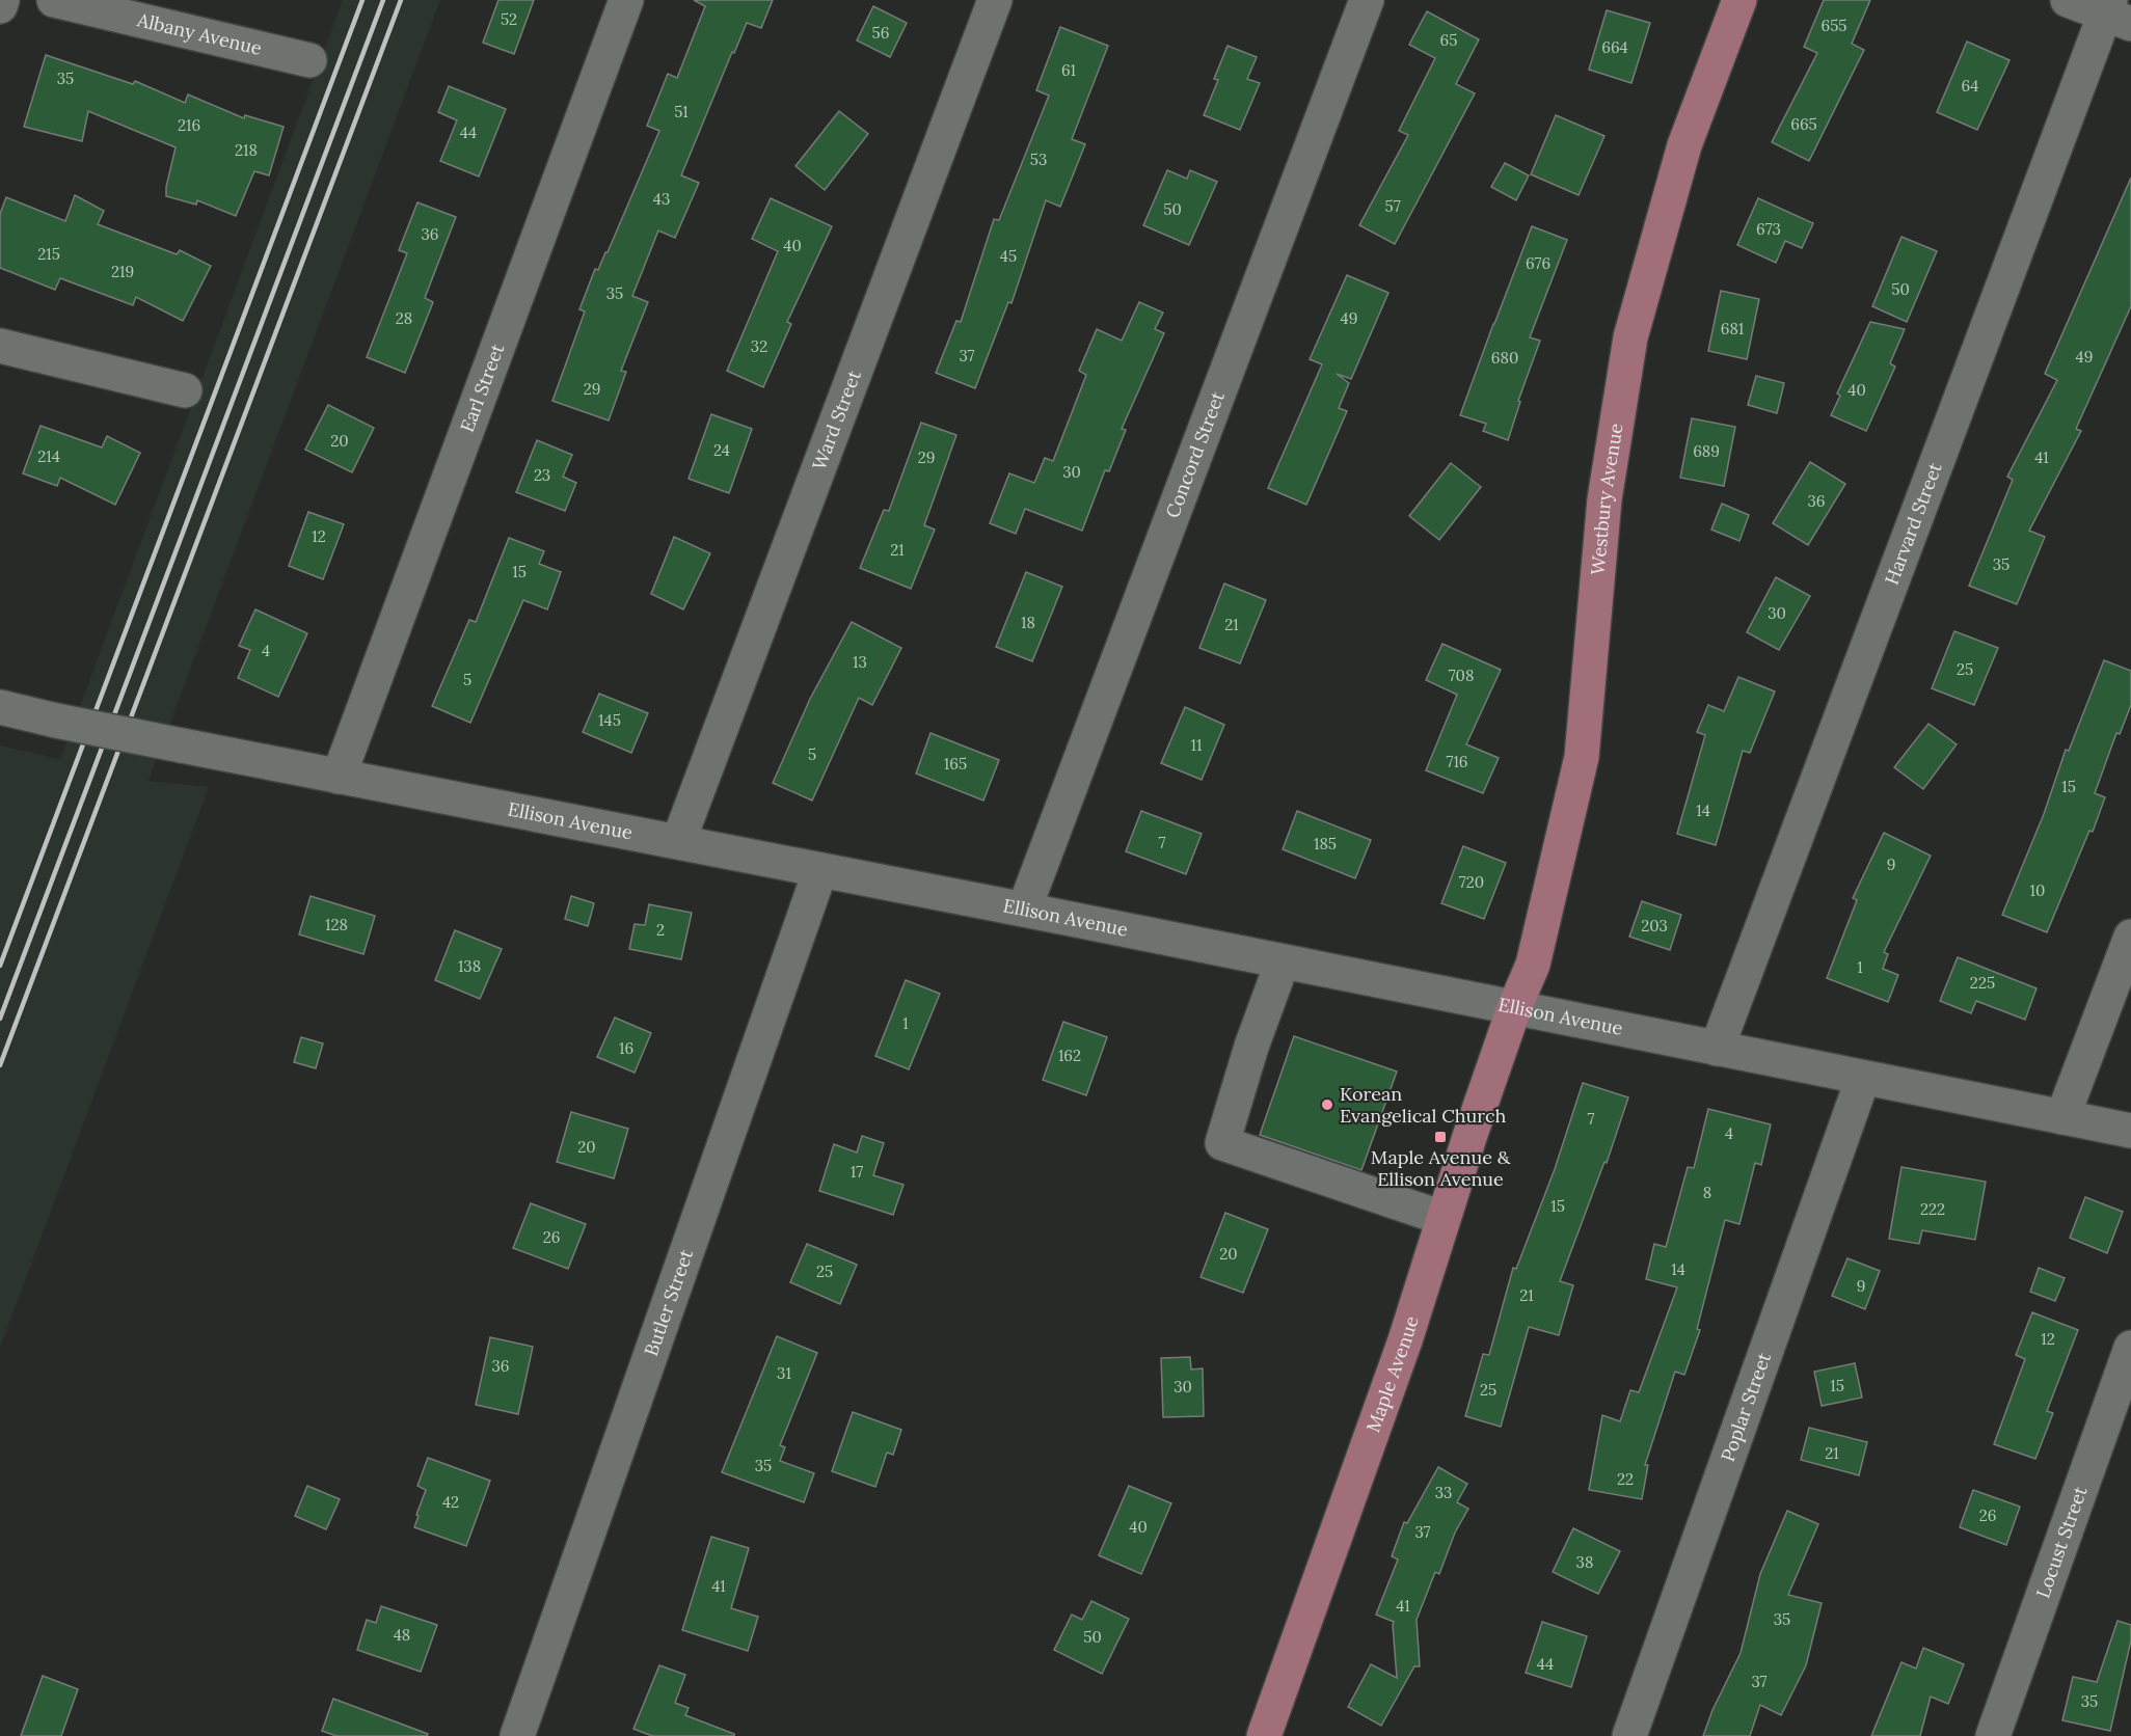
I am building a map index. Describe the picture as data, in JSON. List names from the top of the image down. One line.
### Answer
{"streets":{"main road":["Westbury Avenue","Maple Avenue"],"street":["Albany Avenue","Earl Street","Ward Street","Concord Street","Harvard Street","Ellison Avenue","Butler Street","Poplar Street","Locust Street"]},"crossings":[["Earl Street","Ellison Avenue"],["Ward Street","Ellison Avenue"],["Concord Street","Ellison Avenue"],["Westbury Avenue","Ellison Avenue"],["Westbury Avenue","Maple Avenue"],["Harvard Street","Ellison Avenue"],["Ellison Avenue","Butler Street"],["Ellison Avenue","Maple Avenue"],["Ellison Avenue","Poplar Street"]],"places":{"other":["Korean Evangelical Church"],"transit":["Maple Avenue & Ellison Avenue"]},"house_numbers":["52","655","56","65","664","61","35","64","51","665","216","44","218","53","43","57","50","673","36","40","215","45","676","219","50","35","28","49","681","32","37","49","680","29","40","20","24","689","214","29","41","30","23","36","12","21","35","15","30","18","21","4","13","25","708","5","145","11","5","716","165","15","14","7","185","9","720","10","128","203","2","138","1","225","1","16","162","7","4","20","17","8","15","222","26","20","14","25","9","21","12","36","31","15","30","25","21","35","22","33","42","26","40","37","38","41","41","35","48","50","44","37","35"]}
